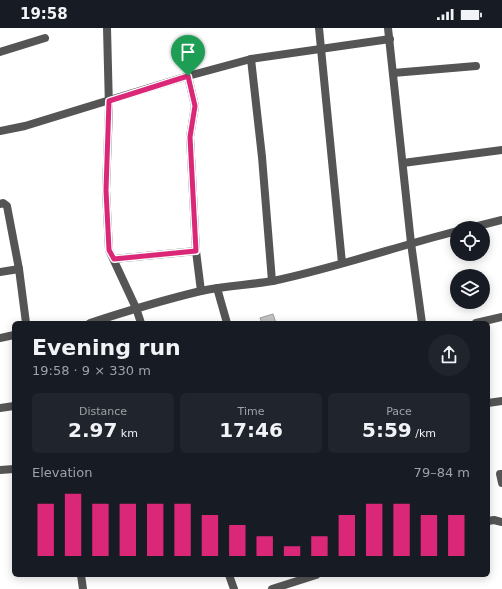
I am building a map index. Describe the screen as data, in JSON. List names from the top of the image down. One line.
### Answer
{"page":{"status":"19:58","heading":["Evening run","19:58 · 9 × 330 m"],"stats":[["Distance","2.97 km"],["Time","17:46"],["Pace","5:59 /km"]],"chart":["Elevation","79–84 m"]}}
